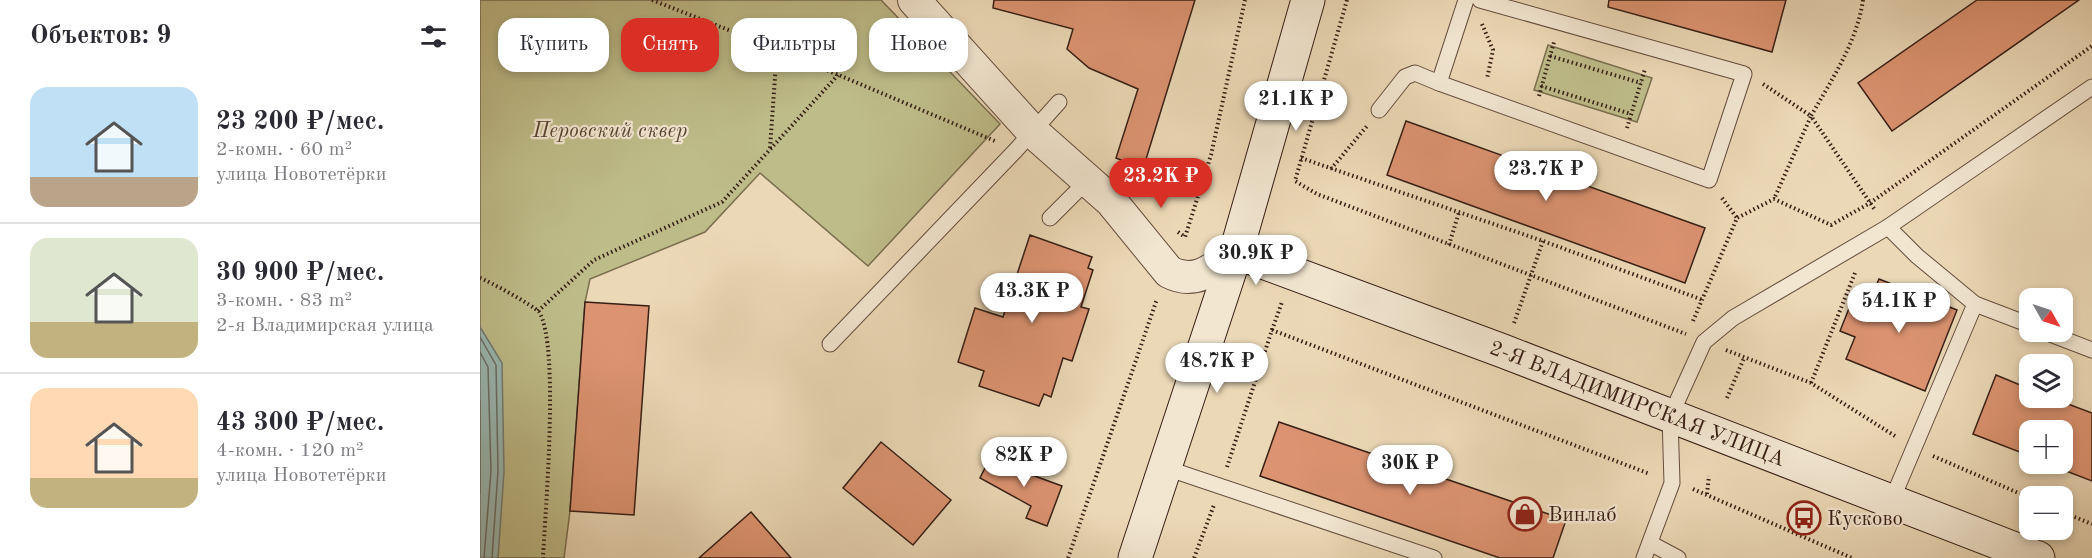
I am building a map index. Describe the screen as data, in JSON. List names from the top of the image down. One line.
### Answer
{"streets":{"street":["2-Я ВЛАДИМИРСКАЯ УЛИЦА"]},"parks":["Перовский сквер"],"places":{"shop":["Винлаб"],"bus stop":["Кусково"]},"north":"bottom right","page":{"heading":"Объектов: 9","chip":["Купить","Снять","Фильтры","Новое"],"list":[{"name":"23 200 ₽/мес.","note":"2-комн. · 60 m² · улица Новотетёрки"},{"name":"30 900 ₽/мес.","note":"3-комн. · 83 m² · 2-я Владимирская улица"},{"name":"43 300 ₽/мес.","note":"4-комн. · 120 m² · улица Новотетёрки"}],"price":["21.1K ₽","23.7K ₽","23.2K ₽","30.9K ₽","43.3K ₽","54.1K ₽","48.7K ₽","82K ₽","30K ₽"],"map_buttons":["+","−"]}}
